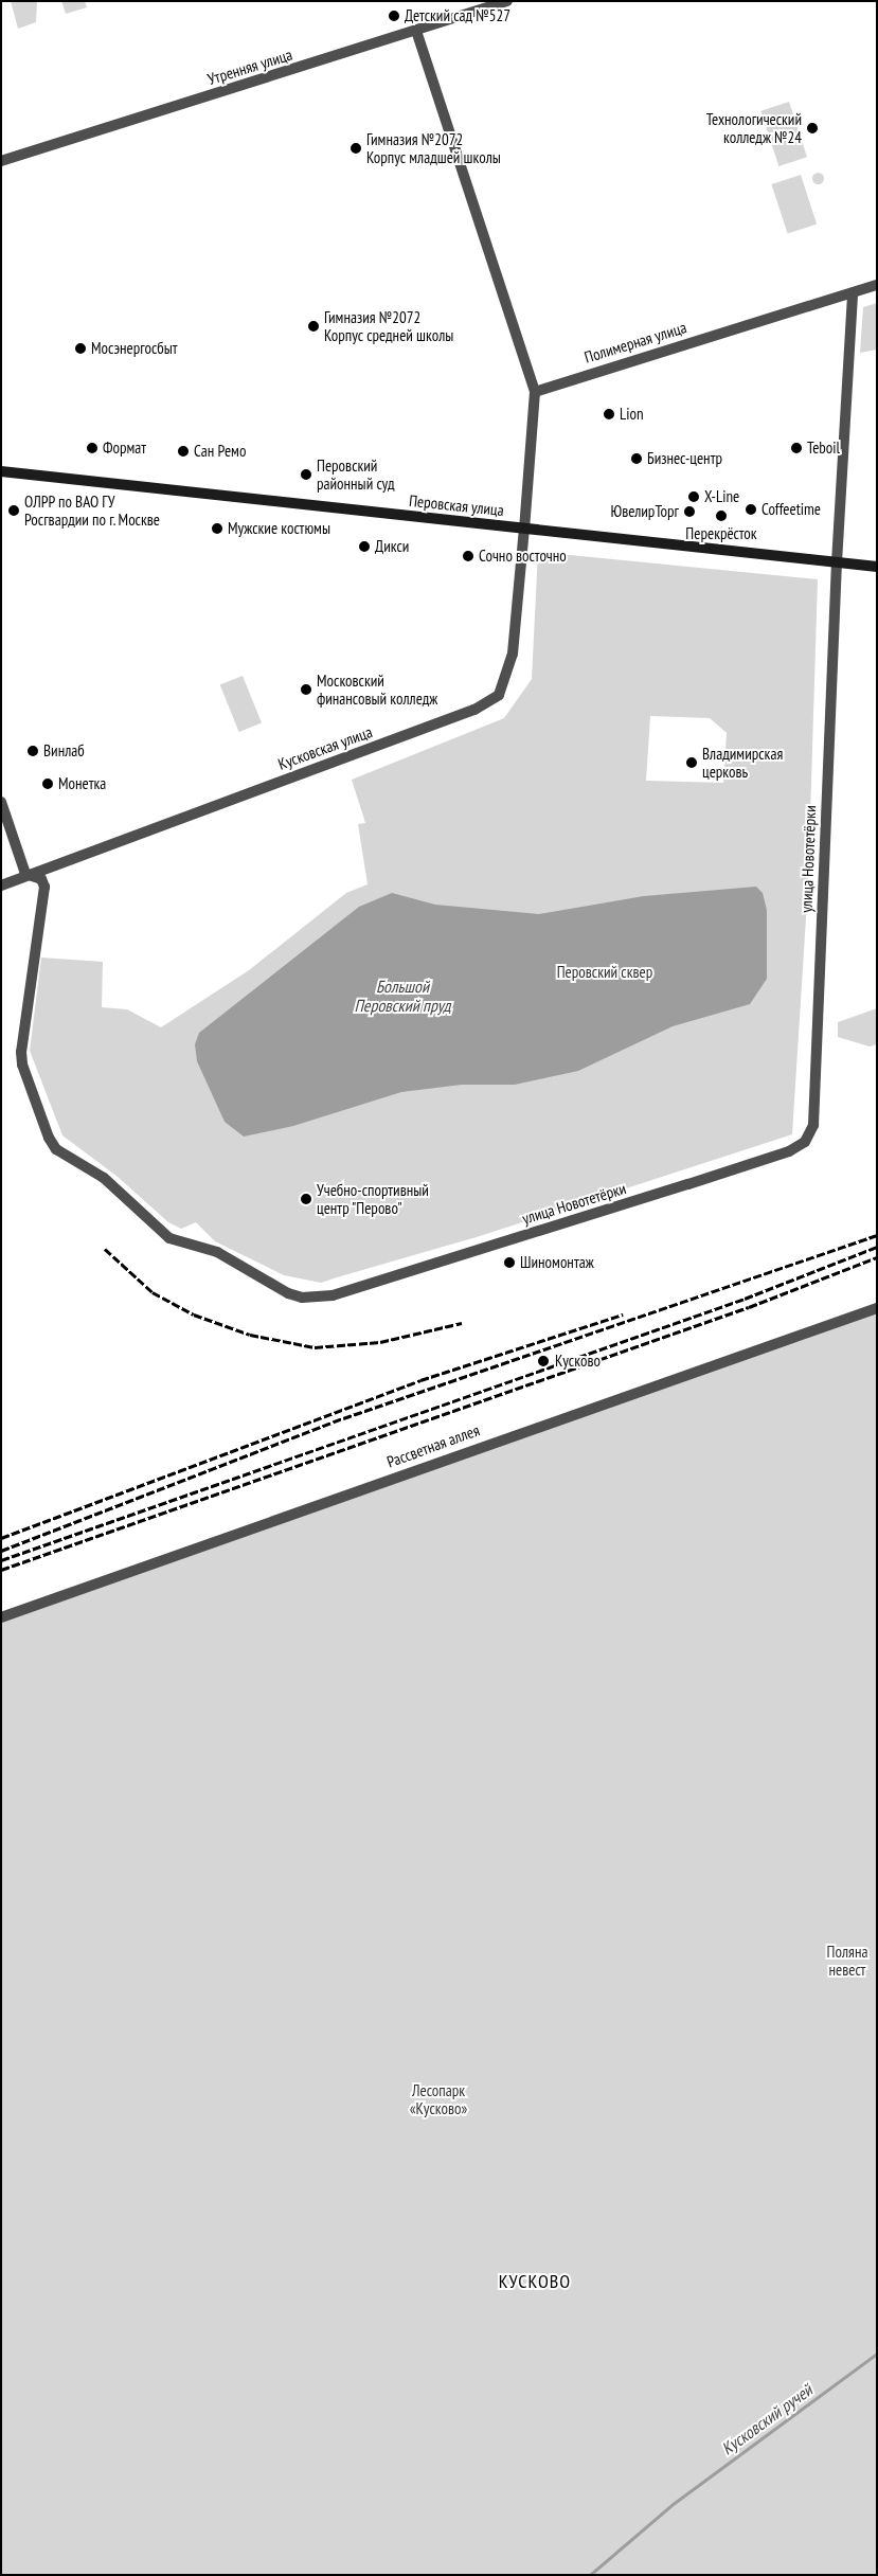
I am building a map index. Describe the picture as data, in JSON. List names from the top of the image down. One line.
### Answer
{"streets":{"main road":["Перовская улица"],"street":["Утренняя улица","Полимерная улица","Кусковская улица","улица Новотетёрки","Рассветная аллея"]},"crossings":[["Полимерная улица","улица Новотетёрки"],["Перовская улица","Кусковская улица"],["Перовская улица","улица Новотетёрки"],["Кусковская улица","улица Новотетёрки"]],"districts":["КУСКОВО"],"water":["Большой Перовский пруд","Кусковский ручей"],"parks":["Перовский сквер","Поляна невест","Лесопарк «Кусково»"],"places":["Детский сад №527","Технологический колледж №24","Гимназия №2072 Корпус младшей школы","Гимназия №2072 Корпус средней школы","Мосэнергосбыт","Lion","Формат","Teboil","Сан Ремо","Бизнес-центр","Перовский районный суд","X-Line","Coffeetime","ОЛРР по ВАО ГУ Росгвардии по г. Москве","ЮвелирТорг","Перекрёсток","Мужские костюмы","Дикси","Сочно восточно","Московский финансовый колледж","Винлаб","Владимирская церковь","Монетка","Учебно-спортивный центр \"Перово\"","Шиномонтаж","Кусково"]}
